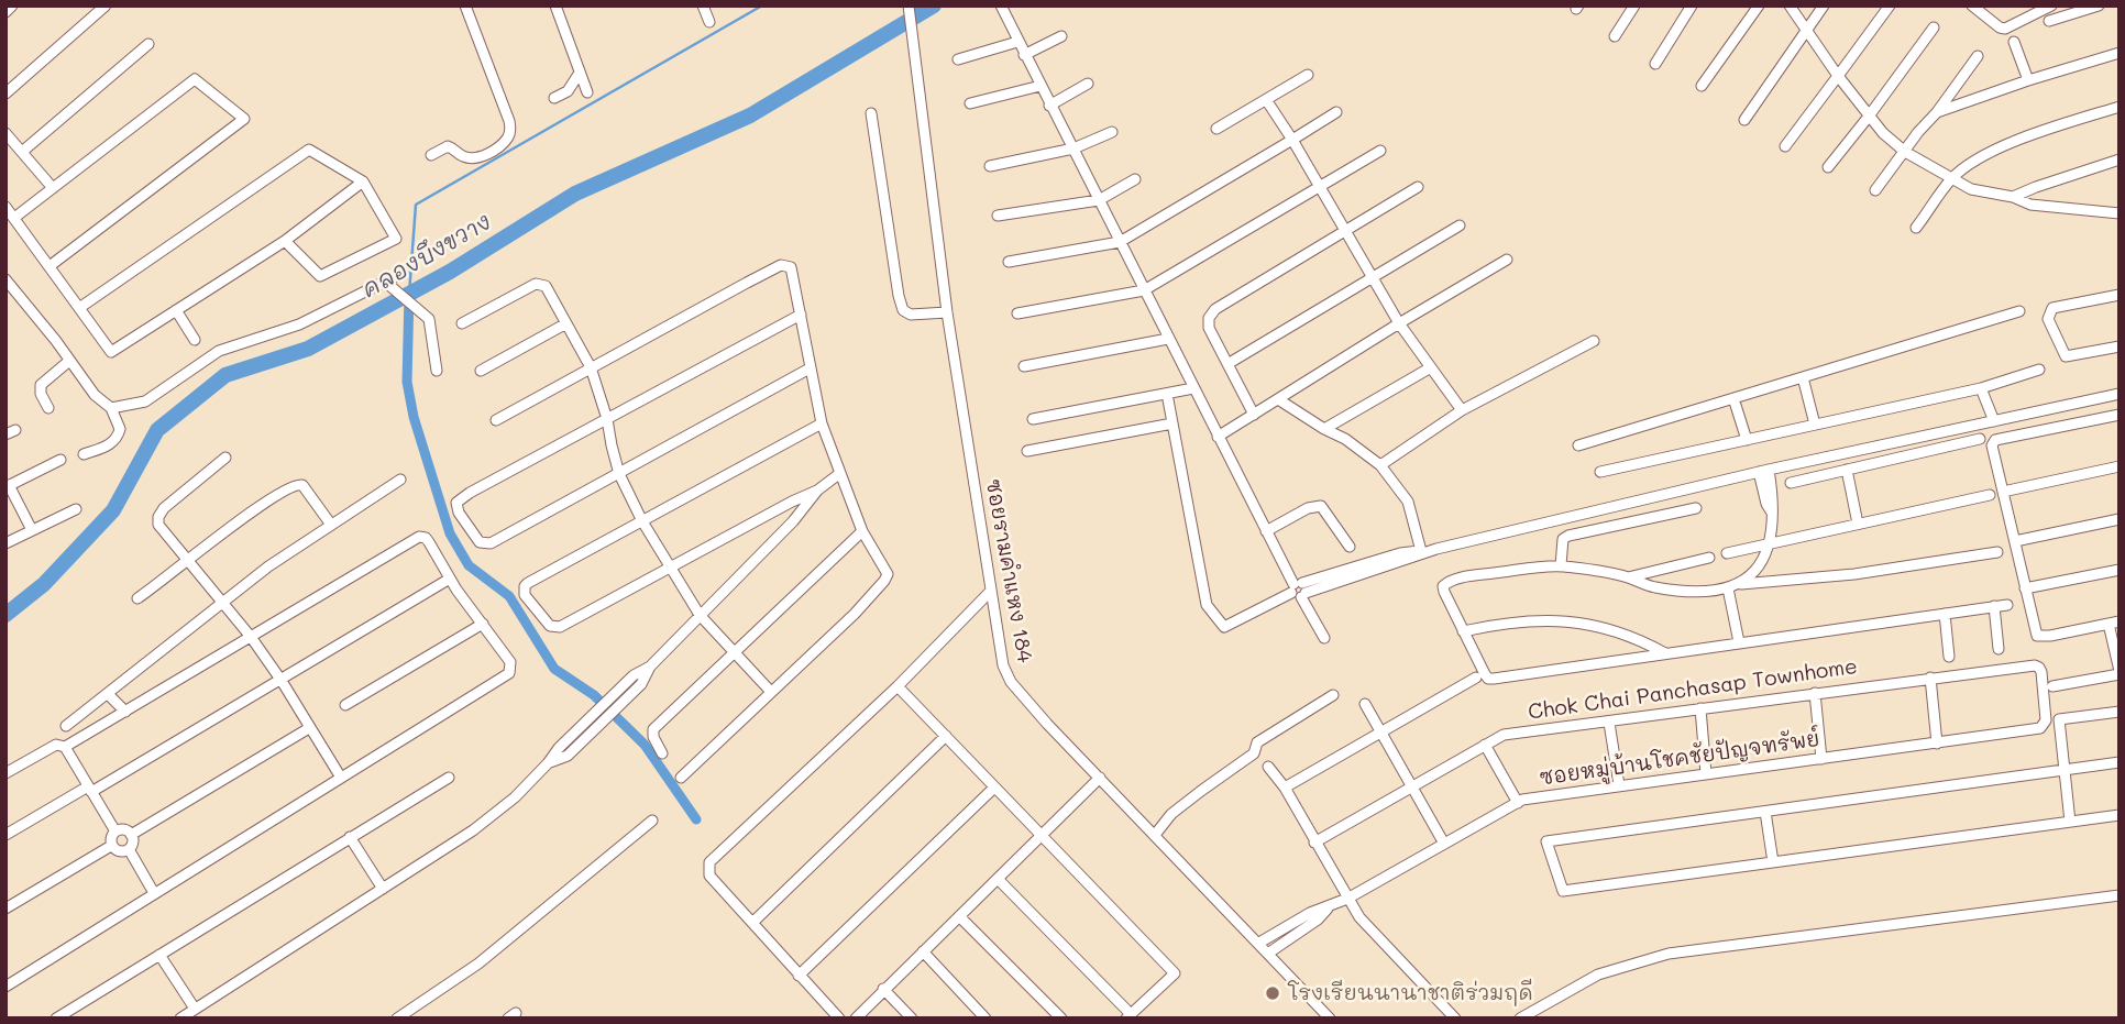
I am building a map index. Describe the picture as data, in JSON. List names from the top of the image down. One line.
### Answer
{"streets":{"street":["ซอยรามคำแหง 184","Chok Chai Panchasap Townhome","ซอยหมู่บ้านโชคชัยปัญจทรัพย์"]},"crossings":[["ซอยรามคำแหง 184","ซอยหมู่บ้านโชคชัยปัญจทรัพย์"],["Chok Chai Panchasap Townhome","ซอยหมู่บ้านโชคชัยปัญจทรัพย์"]],"water":["คลองบึงขวาง"],"places":["โรงเรียนนานาชาติร่วมฤดี"]}
